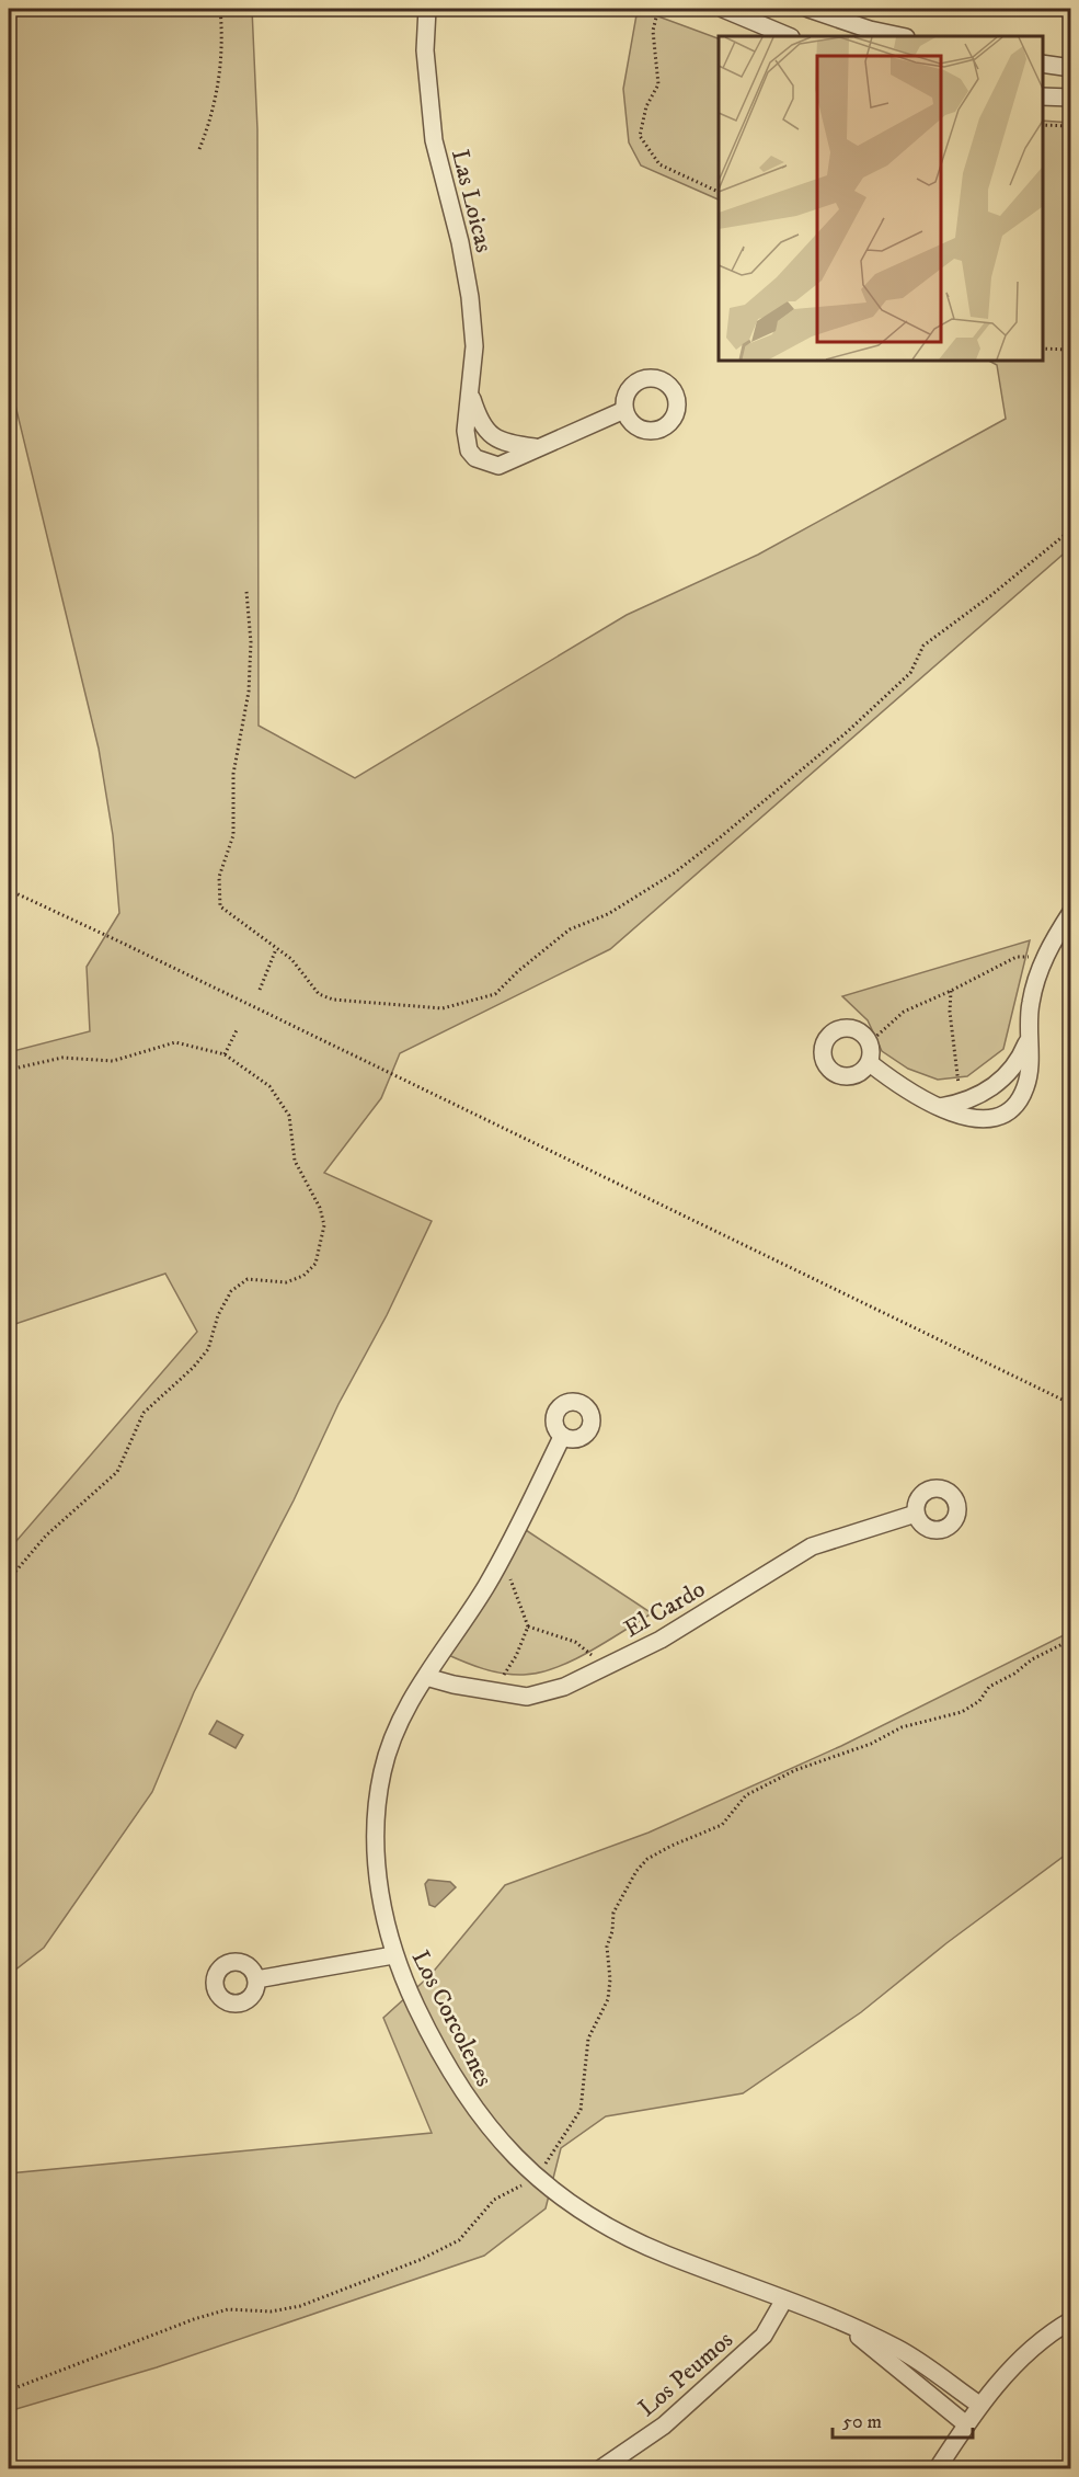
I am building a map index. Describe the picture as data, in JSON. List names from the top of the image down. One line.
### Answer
{"streets":{"street":["Las Loicas","El Cardo","Los Corcolenes","Los Peumos"]},"crossings":[["El Cardo","Los Corcolenes"],["Los Corcolenes","Los Peumos"]],"scale_bar":"50 m"}
